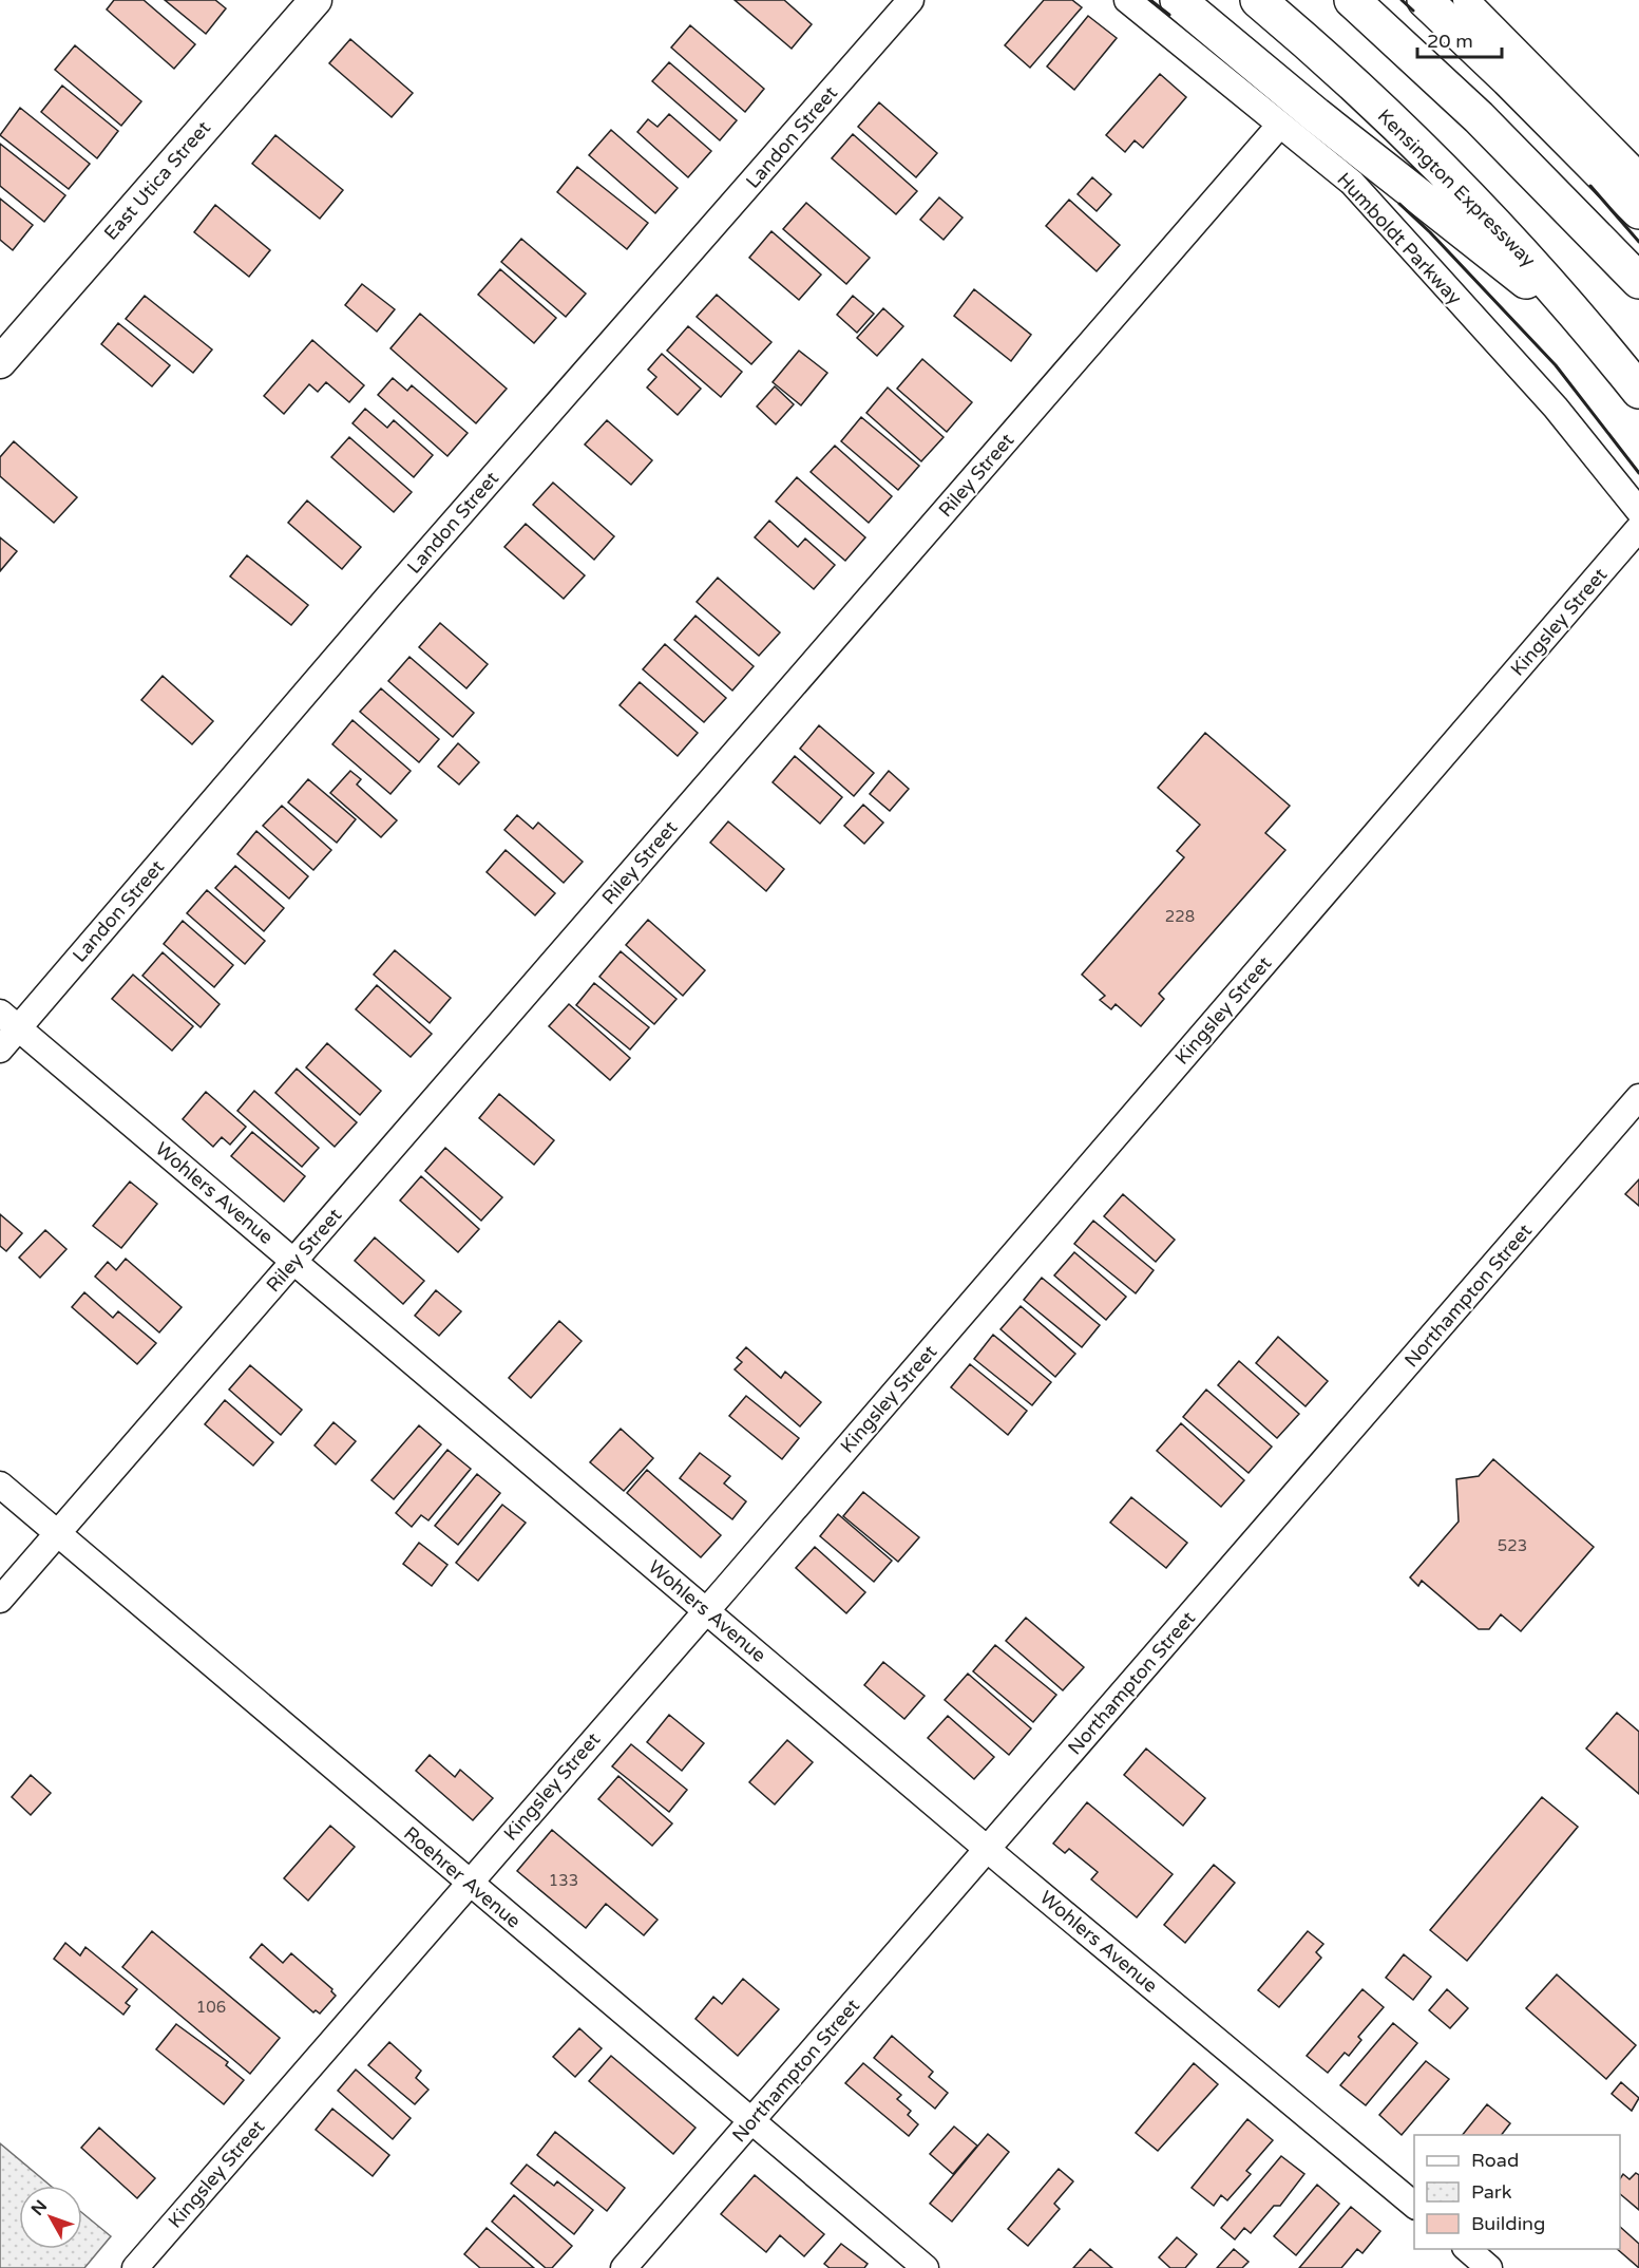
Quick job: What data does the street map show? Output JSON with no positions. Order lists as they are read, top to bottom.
{
  "streets": {
    "highway": ["Kensington Expressway"],
    "street": [
      "Landon Street",
      "East Utica Street",
      "Humboldt Parkway",
      "Riley Street",
      "Kingsley Street",
      "Wohlers Avenue",
      "Northampton Street",
      "Roehrer Avenue"
    ]
  },
  "crossings": [
    ["Landon Street", "Wohlers Avenue"],
    ["Humboldt Parkway", "Riley Street"],
    ["Riley Street", "Wohlers Avenue"],
    ["Riley Street", "Roehrer Avenue"],
    ["Kingsley Street", "Wohlers Avenue"],
    ["Kingsley Street", "Roehrer Avenue"],
    ["Wohlers Avenue", "Northampton Street"],
    ["Northampton Street", "Roehrer Avenue"]
  ],
  "house_numbers": [
    "228",
    "523",
    "133",
    "106"
  ],
  "legend": ["Road", "Park", "Building"],
  "scale_bar": "20 m",
  "north": "top left"
}
